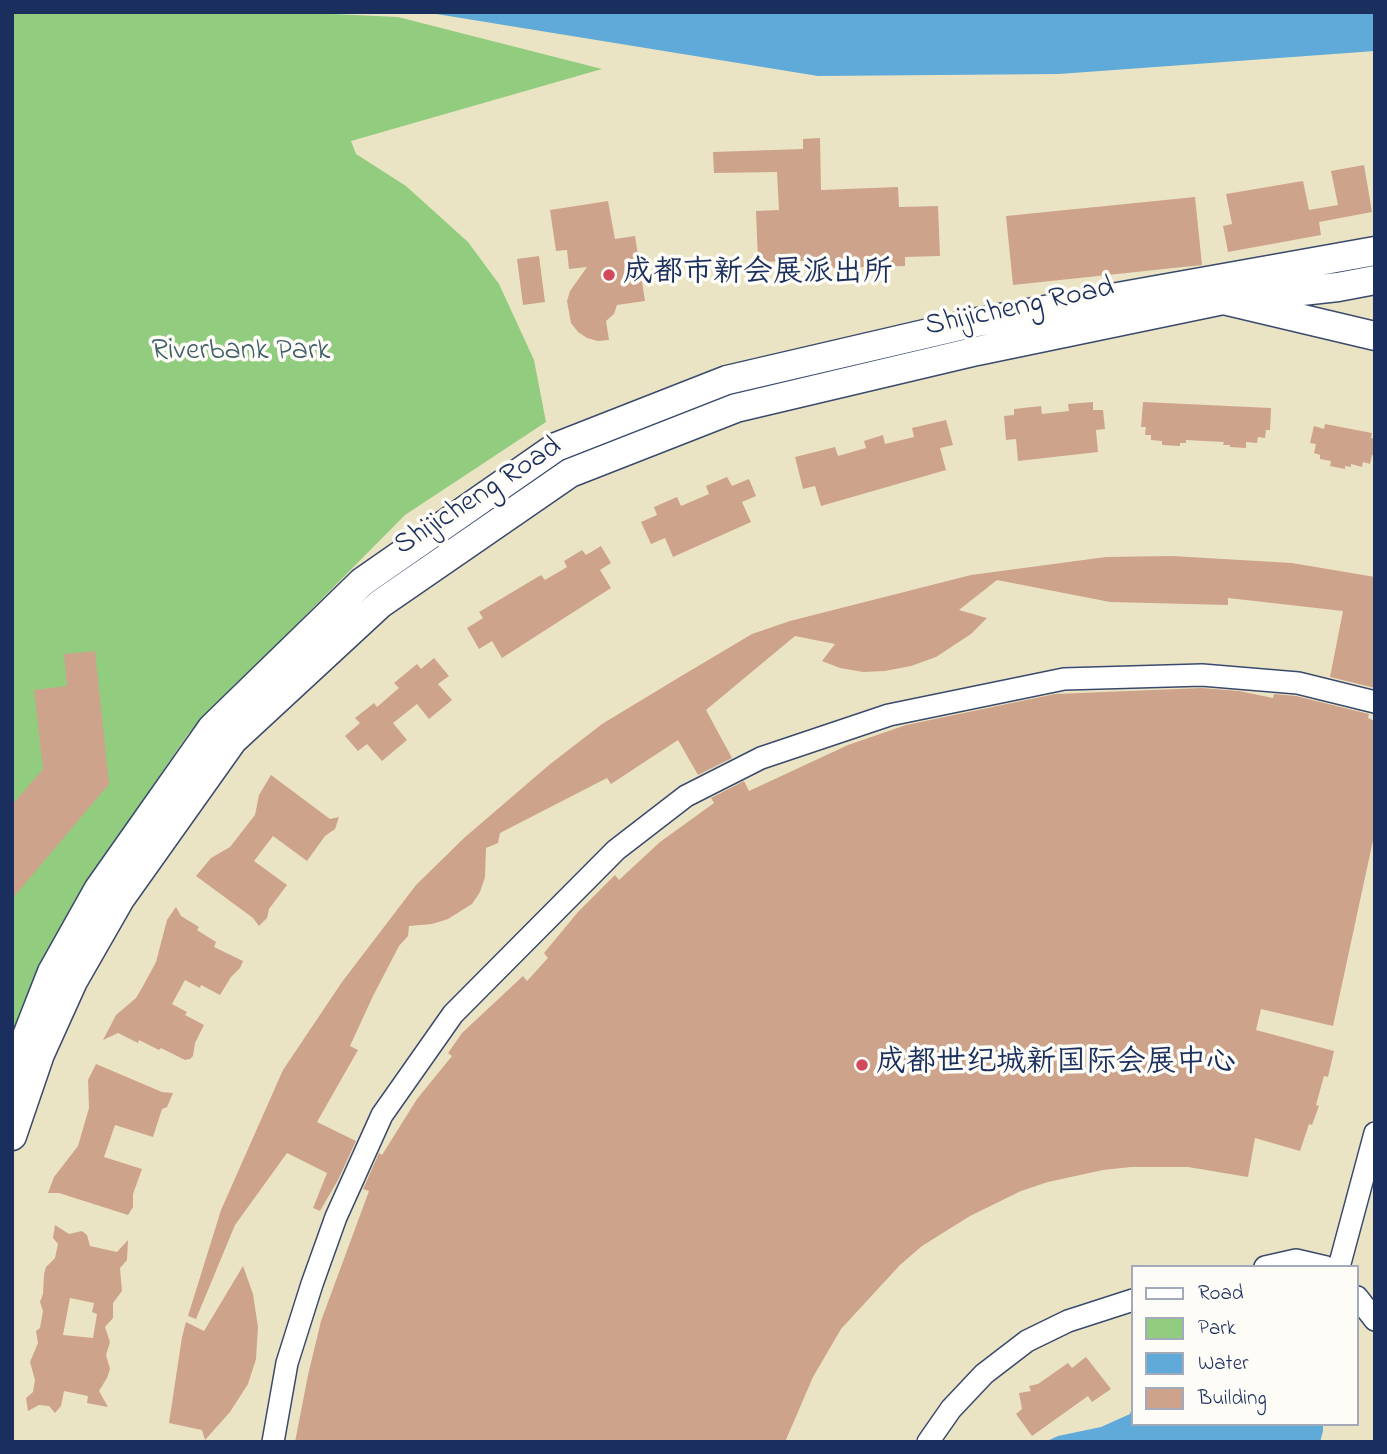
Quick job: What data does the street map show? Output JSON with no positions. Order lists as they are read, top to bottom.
{
  "streets": {
    "main road": ["Shijicheng Road"]
  },
  "parks": ["Riverbank Park"],
  "places": ["成都市新会展派出所", "成都世纪城新国际会展中心"],
  "legend": [
    "Road",
    "Park",
    "Water",
    "Building"
  ]
}
